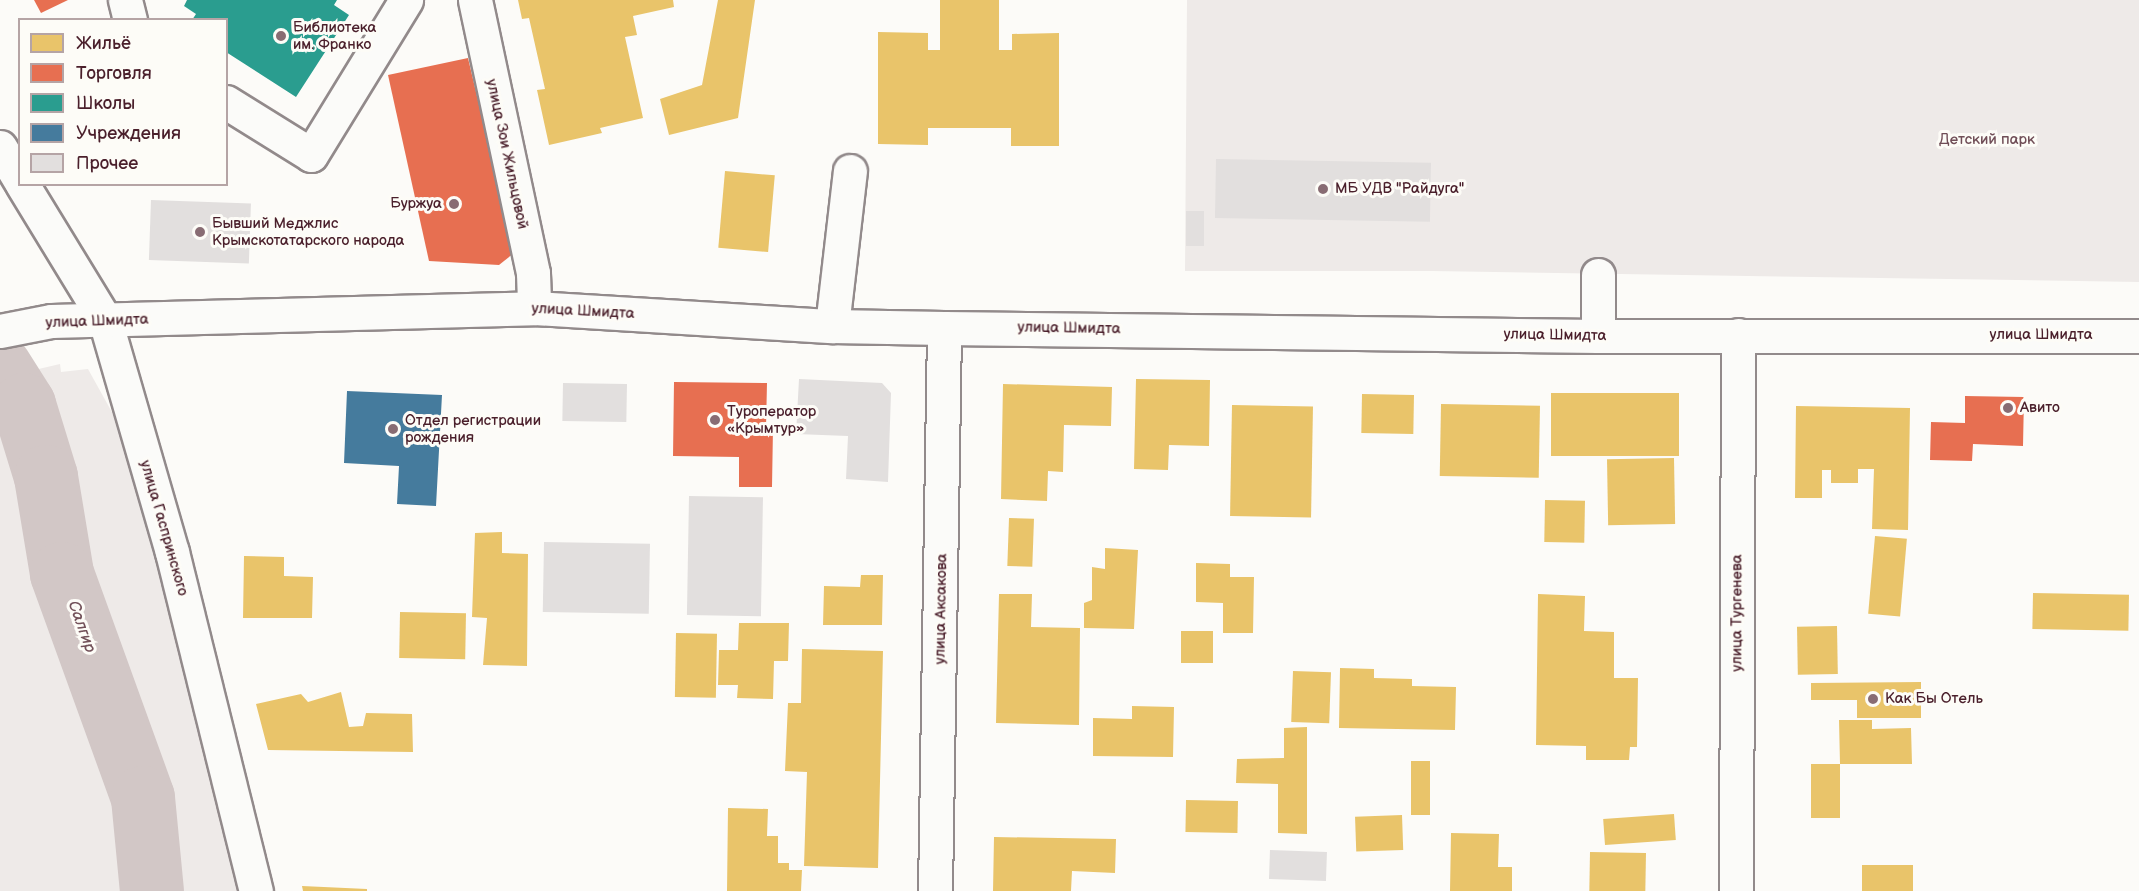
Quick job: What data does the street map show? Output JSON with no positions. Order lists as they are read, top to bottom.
{
  "streets": {
    "street": [
      "улица Зои Жильцовой",
      "улица Шмидта",
      "улица Гаспринского",
      "улица Аксакова",
      "улица Тургенева"
    ]
  },
  "crossings": [
    ["улица Зои Жильцовой", "улица Шмидта"],
    ["улица Шмидта", "улица Гаспринского"],
    ["улица Шмидта", "улица Аксакова"],
    ["улица Шмидта", "улица Тургенева"]
  ],
  "water": ["Салгир"],
  "parks": ["Детский парк"],
  "places": [
    "Библиотека им. Франко",
    "МБ УДВ \"Райдуга\"",
    "Буржуа",
    "Бывший Меджлис Крымскотатарского народа",
    "Авито",
    "Туроператор «Крымтур»",
    "Отдел регистрации рождения",
    "Как Бы Отель"
  ],
  "legend": [
    "Жильё",
    "Торговля",
    "Школы",
    "Учреждения",
    "Прочее"
  ]
}
